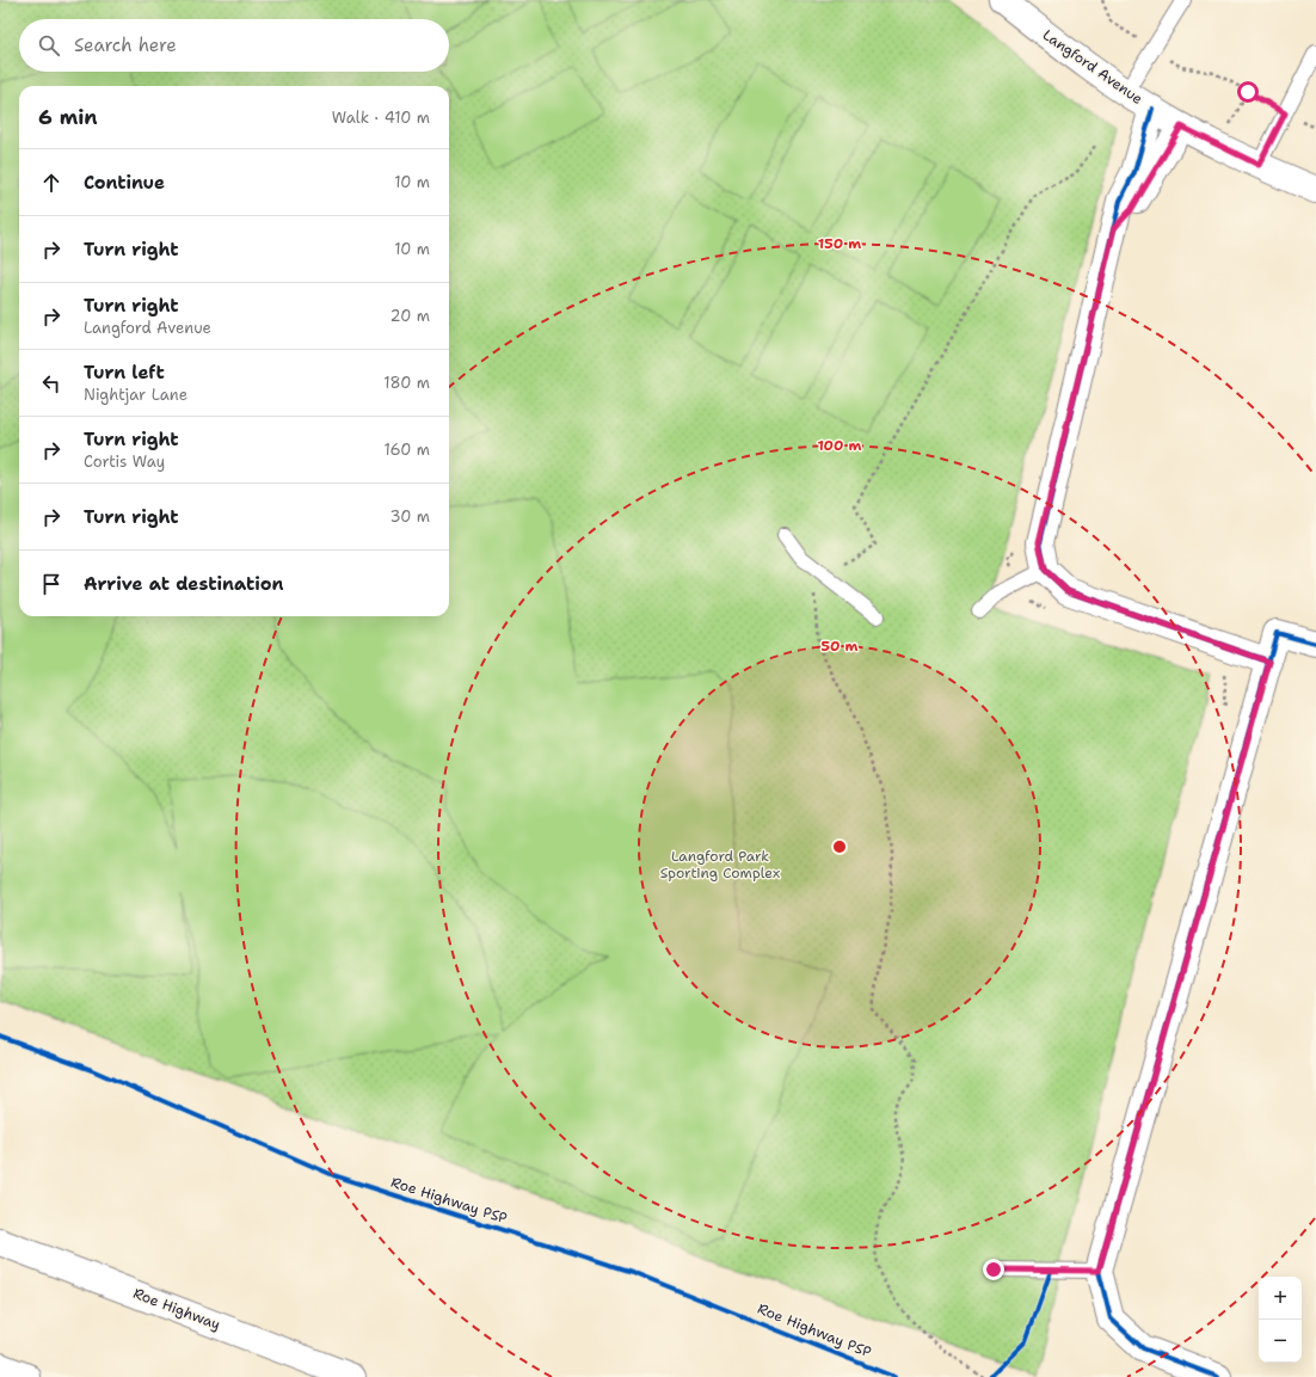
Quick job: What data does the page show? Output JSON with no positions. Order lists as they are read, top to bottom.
{
  "streets": {
    "main road": ["Langford Avenue", "Roe Highway"],
    "cycle path": ["Roe Highway PSP"]
  },
  "parks": ["Langford Park Sporting Complex"],
  "page": {
    "search": "Search here",
    "heading": ["6 min", "Walk · 410 m"],
    "list": [
      ["Continue", "10 m"],
      ["Turn right", "10 m"],
      ["Turn right", "Langford Avenue", "20 m"],
      ["Turn left", "Nightjar Lane", "180 m"],
      ["Turn right", "Cortis Way", "160 m"],
      ["Turn right", "30 m"],
      "Arrive at destination"
    ],
    "map_buttons": ["+", "−"]
  },
  "rings": ["150 m", "100 m", "50 m"]
}
